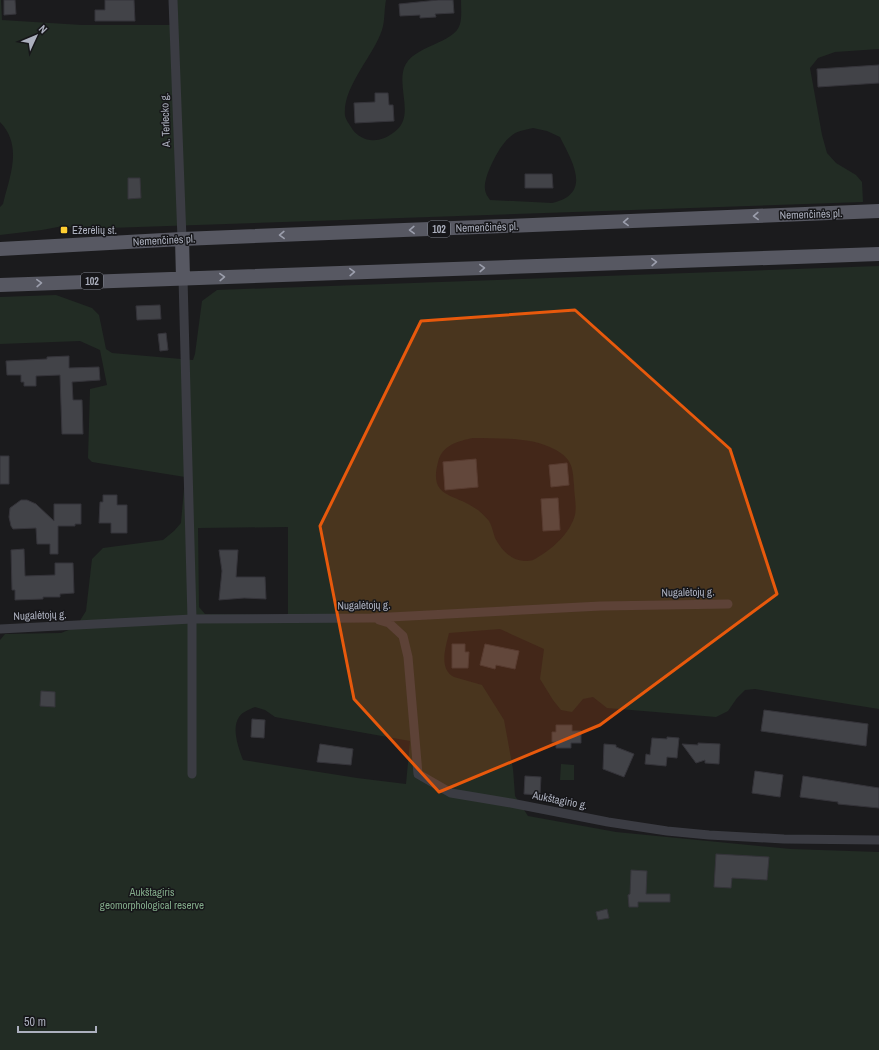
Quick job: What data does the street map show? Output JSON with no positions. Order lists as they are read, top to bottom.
{
  "streets": {
    "main road": ["Nemenčinės pl.", "102"],
    "street": ["A. Terlecko g.", "Nugalėtojų g.", "Aukštagirio g."]
  },
  "crossings": [
    ["A. Terlecko g.", "Nemenčinės pl."],
    ["Nugalėtojų g.", "Aukštagirio g."]
  ],
  "parks": ["Aukštagiris geomorphological reserve"],
  "places": {
    "transit": ["Ežerėlių st."]
  },
  "scale_bar": "50 m",
  "north": "top right"
}
